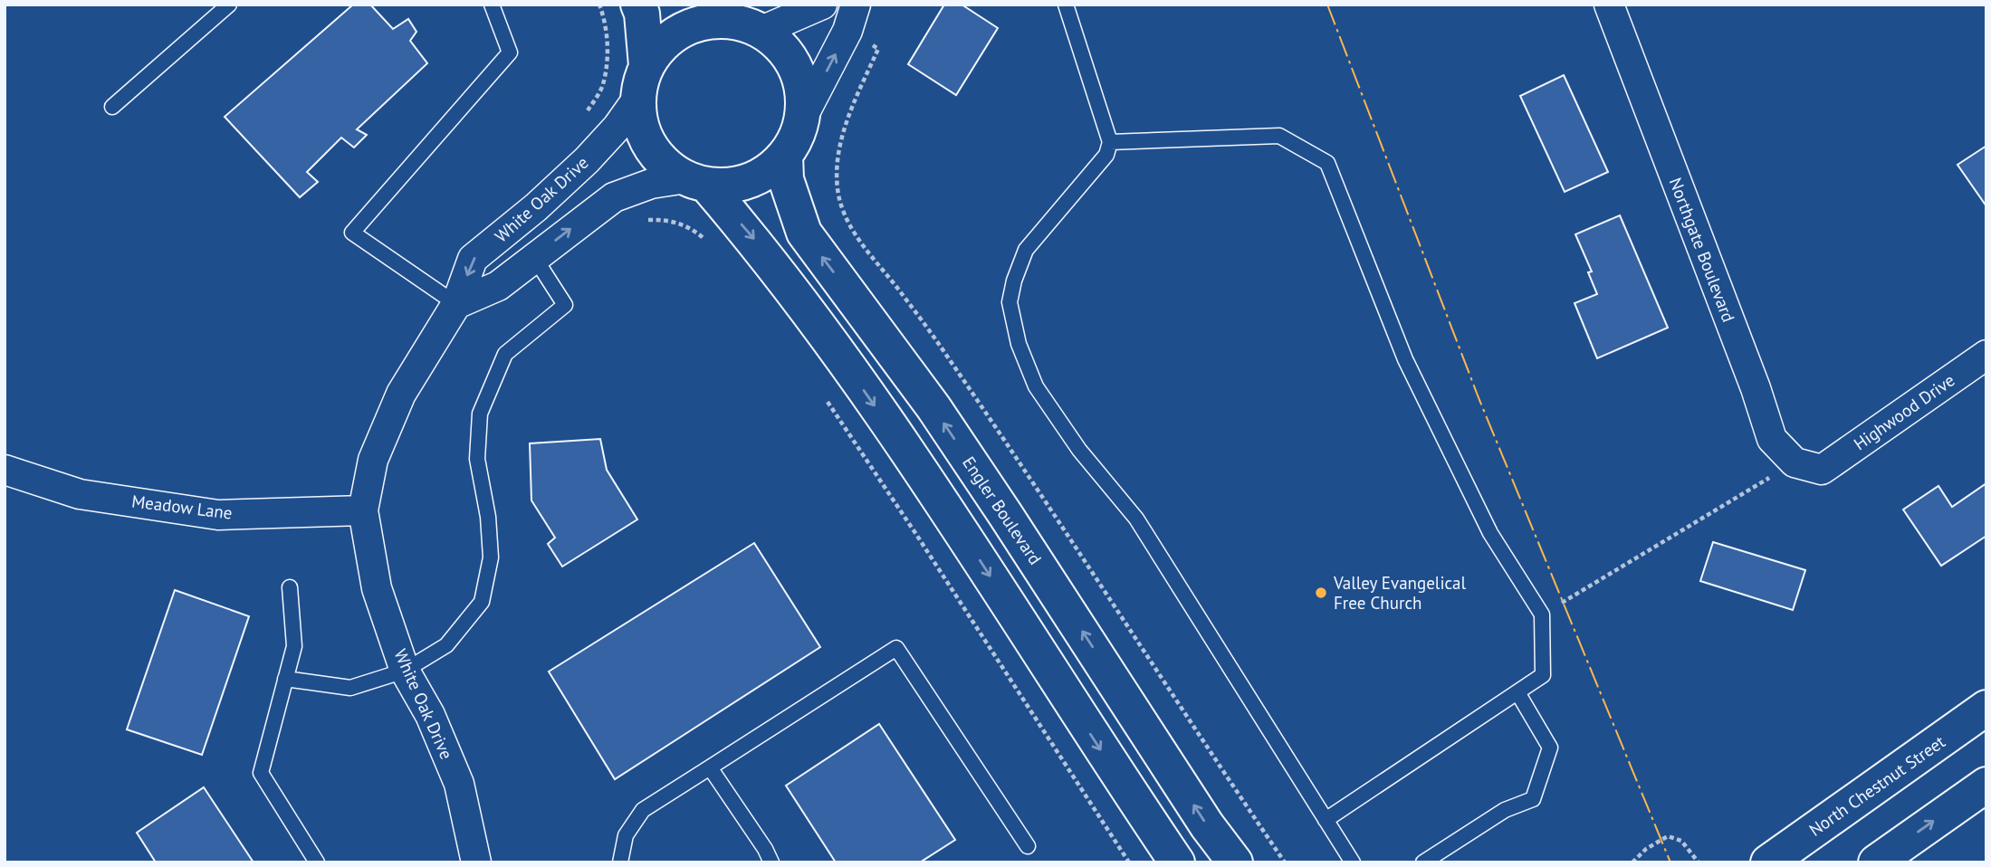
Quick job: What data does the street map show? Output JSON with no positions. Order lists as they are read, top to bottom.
{
  "streets": {
    "main road": ["Engler Boulevard", "North Chestnut Street"],
    "street": [
      "White Oak Drive",
      "Northgate Boulevard",
      "Highwood Drive",
      "Meadow Lane"
    ]
  },
  "crossings": [
    ["White Oak Drive", "Meadow Lane"],
    ["White Oak Drive", "Engler Boulevard"],
    ["Northgate Boulevard", "Highwood Drive"]
  ],
  "places": ["Valley Evangelical Free Church"]
}
